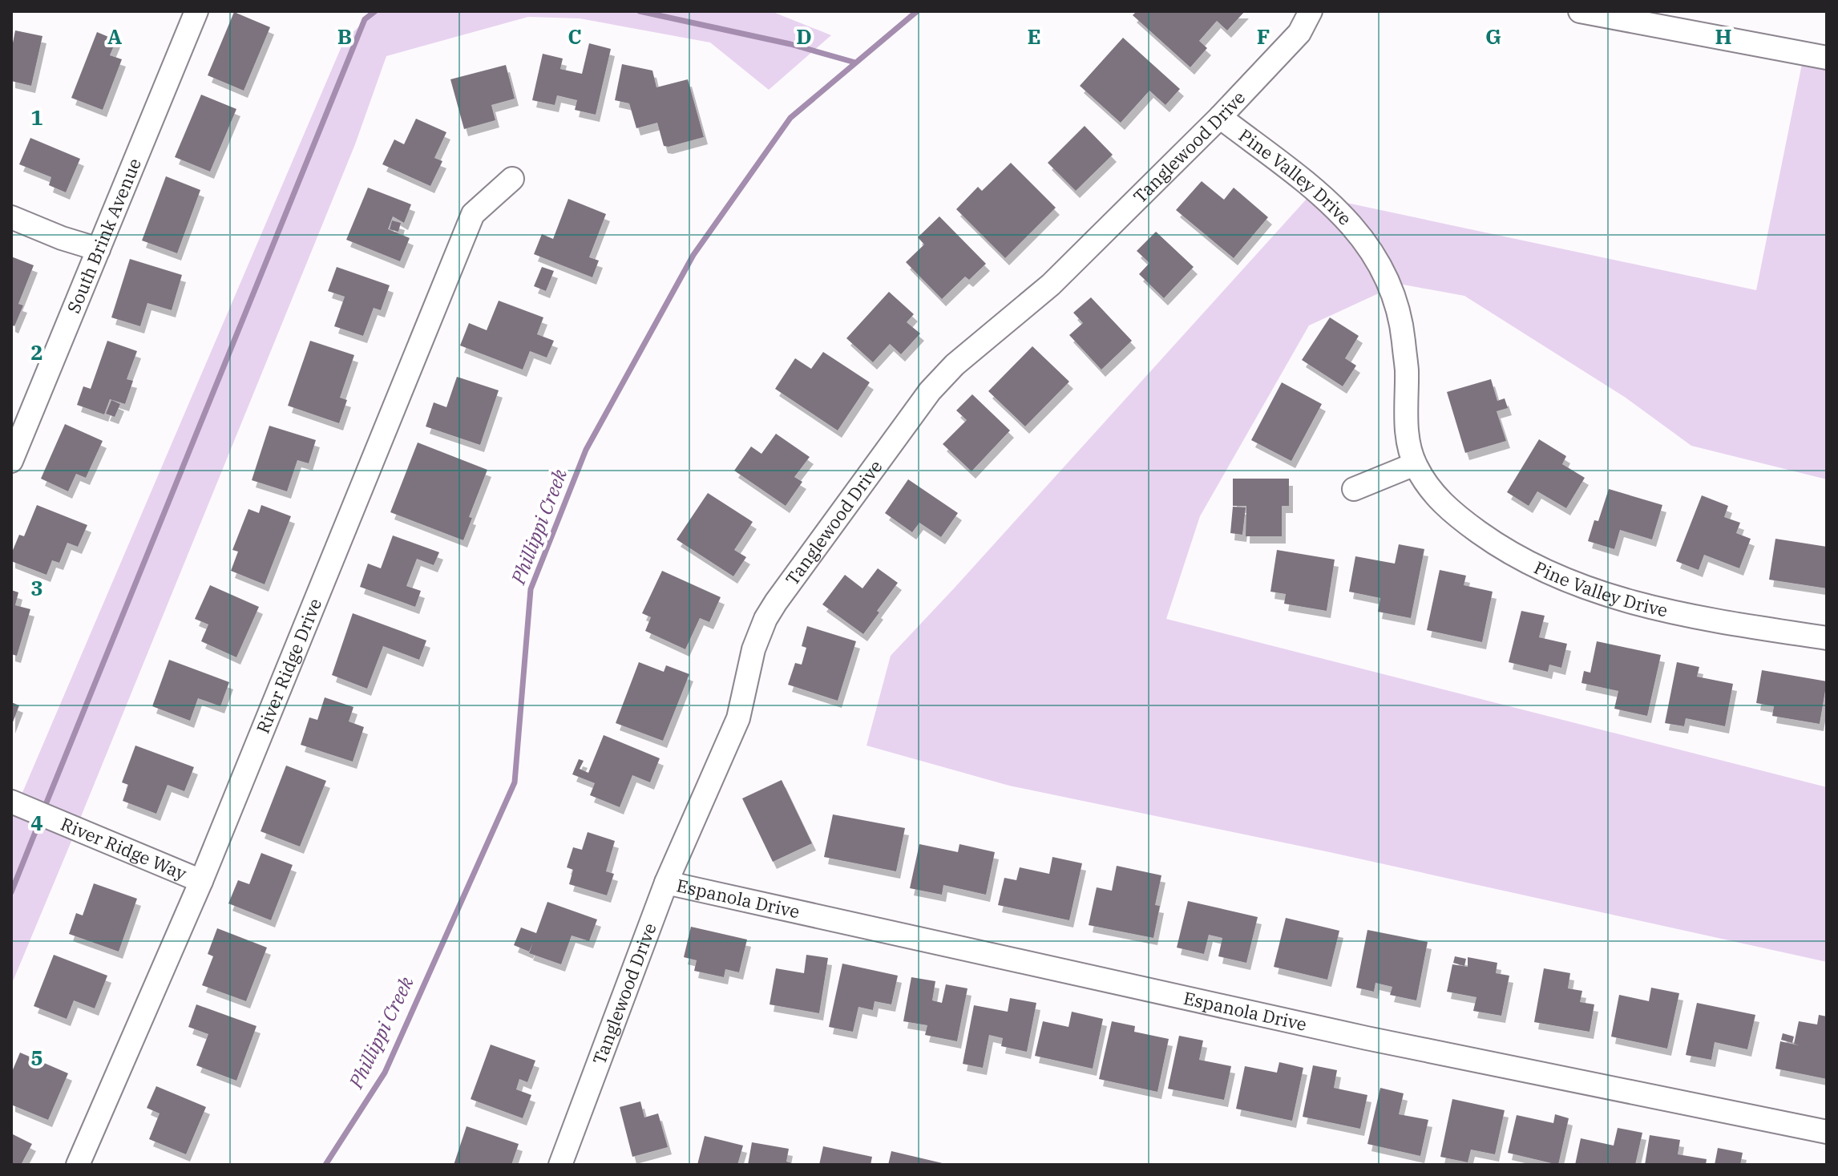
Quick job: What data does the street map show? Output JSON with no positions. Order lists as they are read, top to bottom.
{
  "streets": {
    "street": [
      "Tanglewood Drive",
      "Pine Valley Drive",
      "South Brink Avenue",
      "River Ridge Drive",
      "River Ridge Way",
      "Espanola Drive"
    ]
  },
  "crossings": [
    ["Tanglewood Drive", "Pine Valley Drive"],
    ["Tanglewood Drive", "Espanola Drive"],
    ["River Ridge Drive", "River Ridge Way"]
  ],
  "water": ["Phillippi Creek"],
  "grid": {
    "columns": [
      "A",
      "B",
      "C",
      "D",
      "E",
      "F",
      "G",
      "H"
    ],
    "rows": [
      "1",
      "2",
      "3",
      "4",
      "5"
    ]
  }
}
